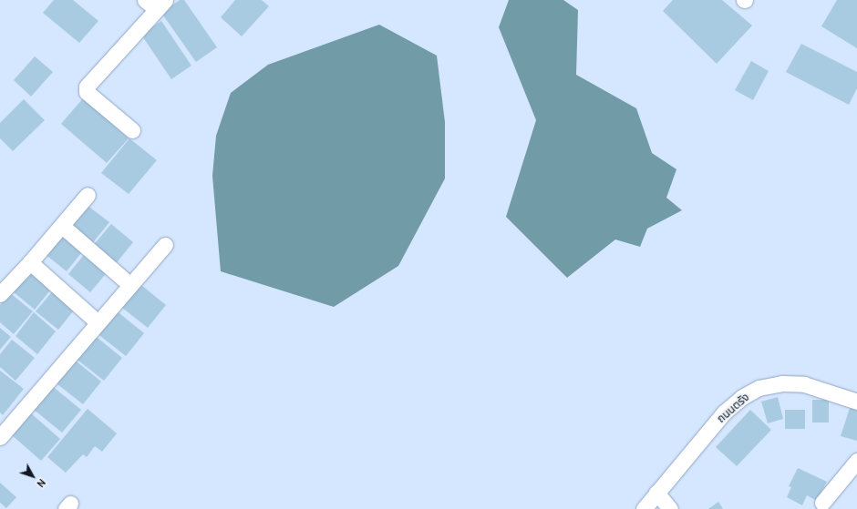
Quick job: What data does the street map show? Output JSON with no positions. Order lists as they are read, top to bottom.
{
  "streets": {
    "street": ["ถนนตรัง"]
  },
  "north": "bottom right"
}
